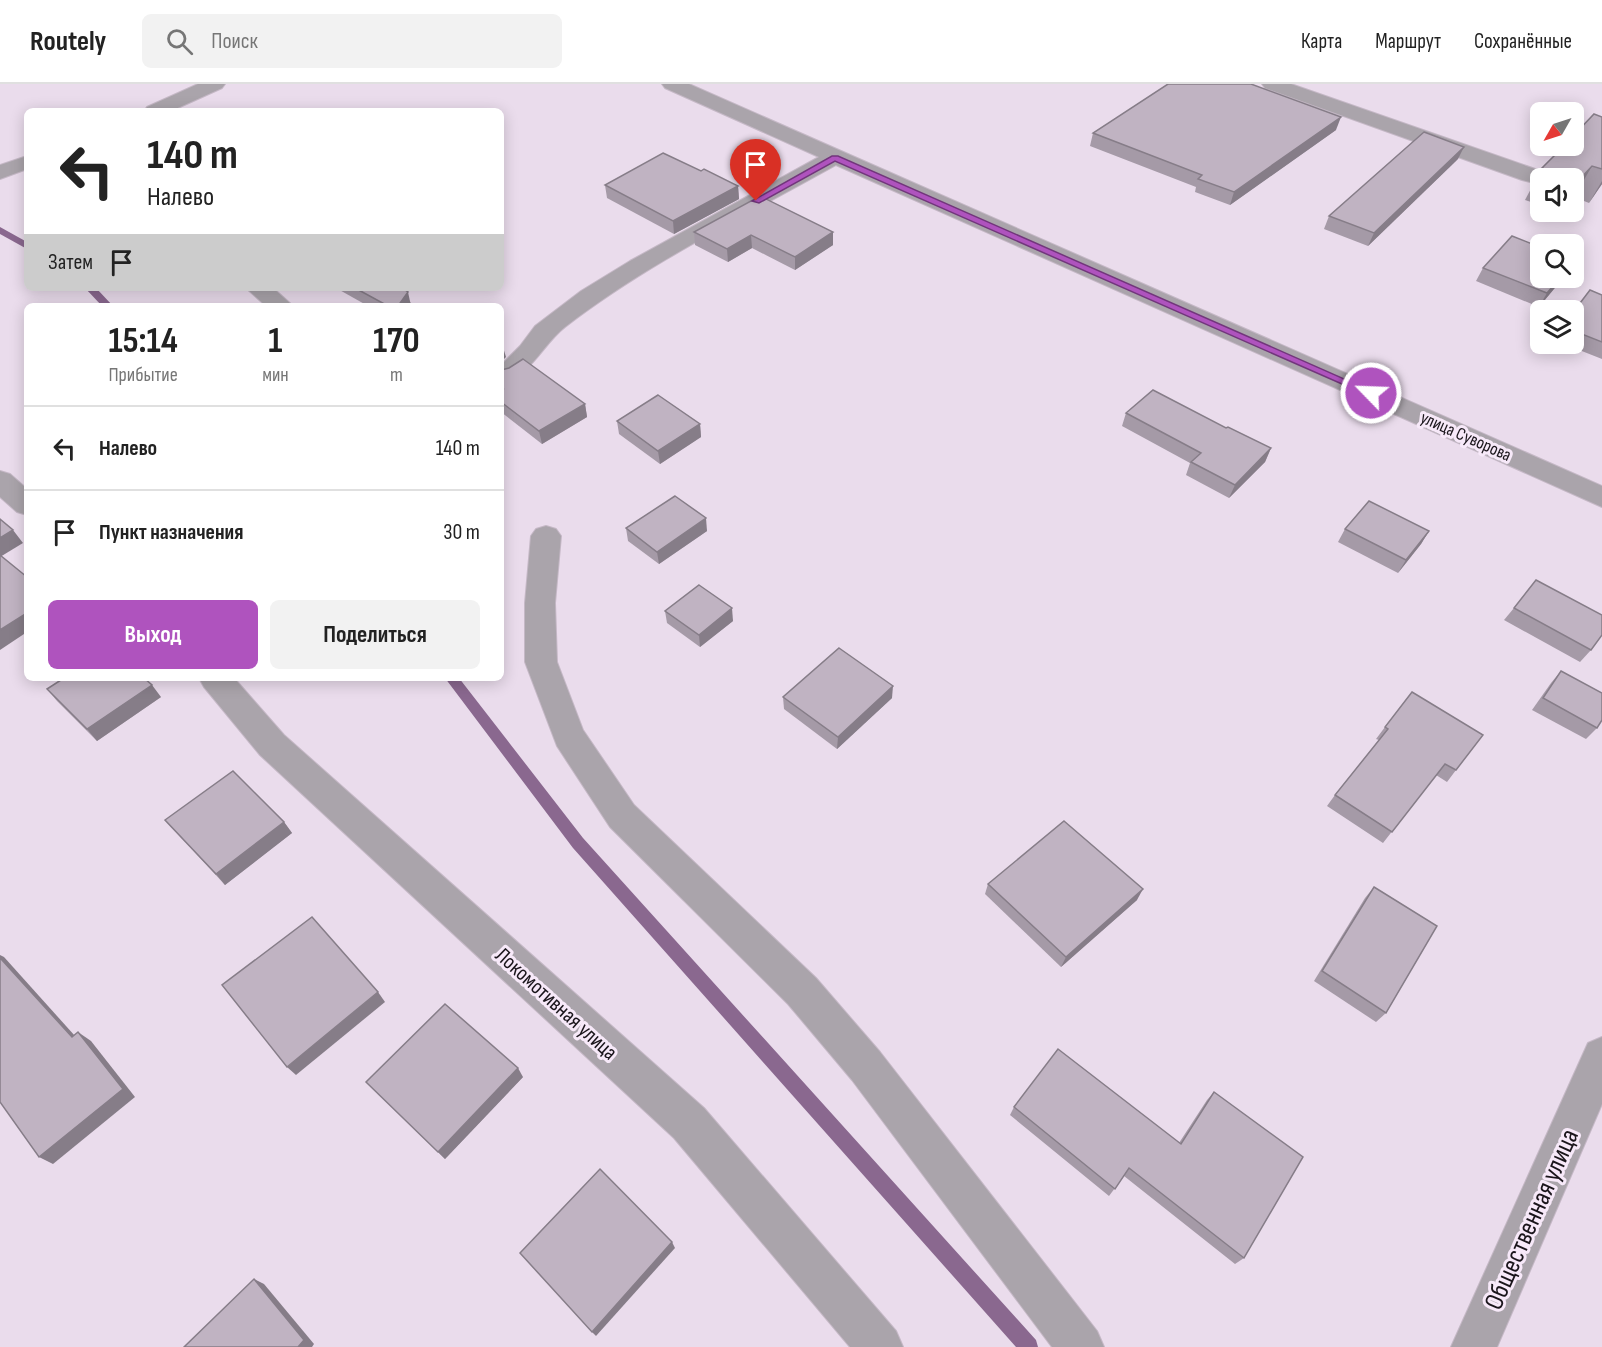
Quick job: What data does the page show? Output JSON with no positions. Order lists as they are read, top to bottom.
{
  "streets": {
    "street": ["улица Суворова", "Локомотивная улица", "Общественная улица"]
  },
  "north": "bottom left",
  "page": {
    "header": "Routely",
    "search": "Поиск",
    "nav": ["Карта", "Маршрут", "Сохранённые"],
    "turn": ["140 m", "Налево"],
    "then": "Затем",
    "eta": [
      "15:14",
      "Прибытие",
      "1",
      "мин",
      "170",
      "m"
    ],
    "list": [
      {
        "name": "Налево",
        "value": "140 m"
      },
      {
        "name": "Пункт назначения",
        "value": "30 m"
      }
    ],
    "buttons": ["Выход", "Поделиться"]
  }
}
